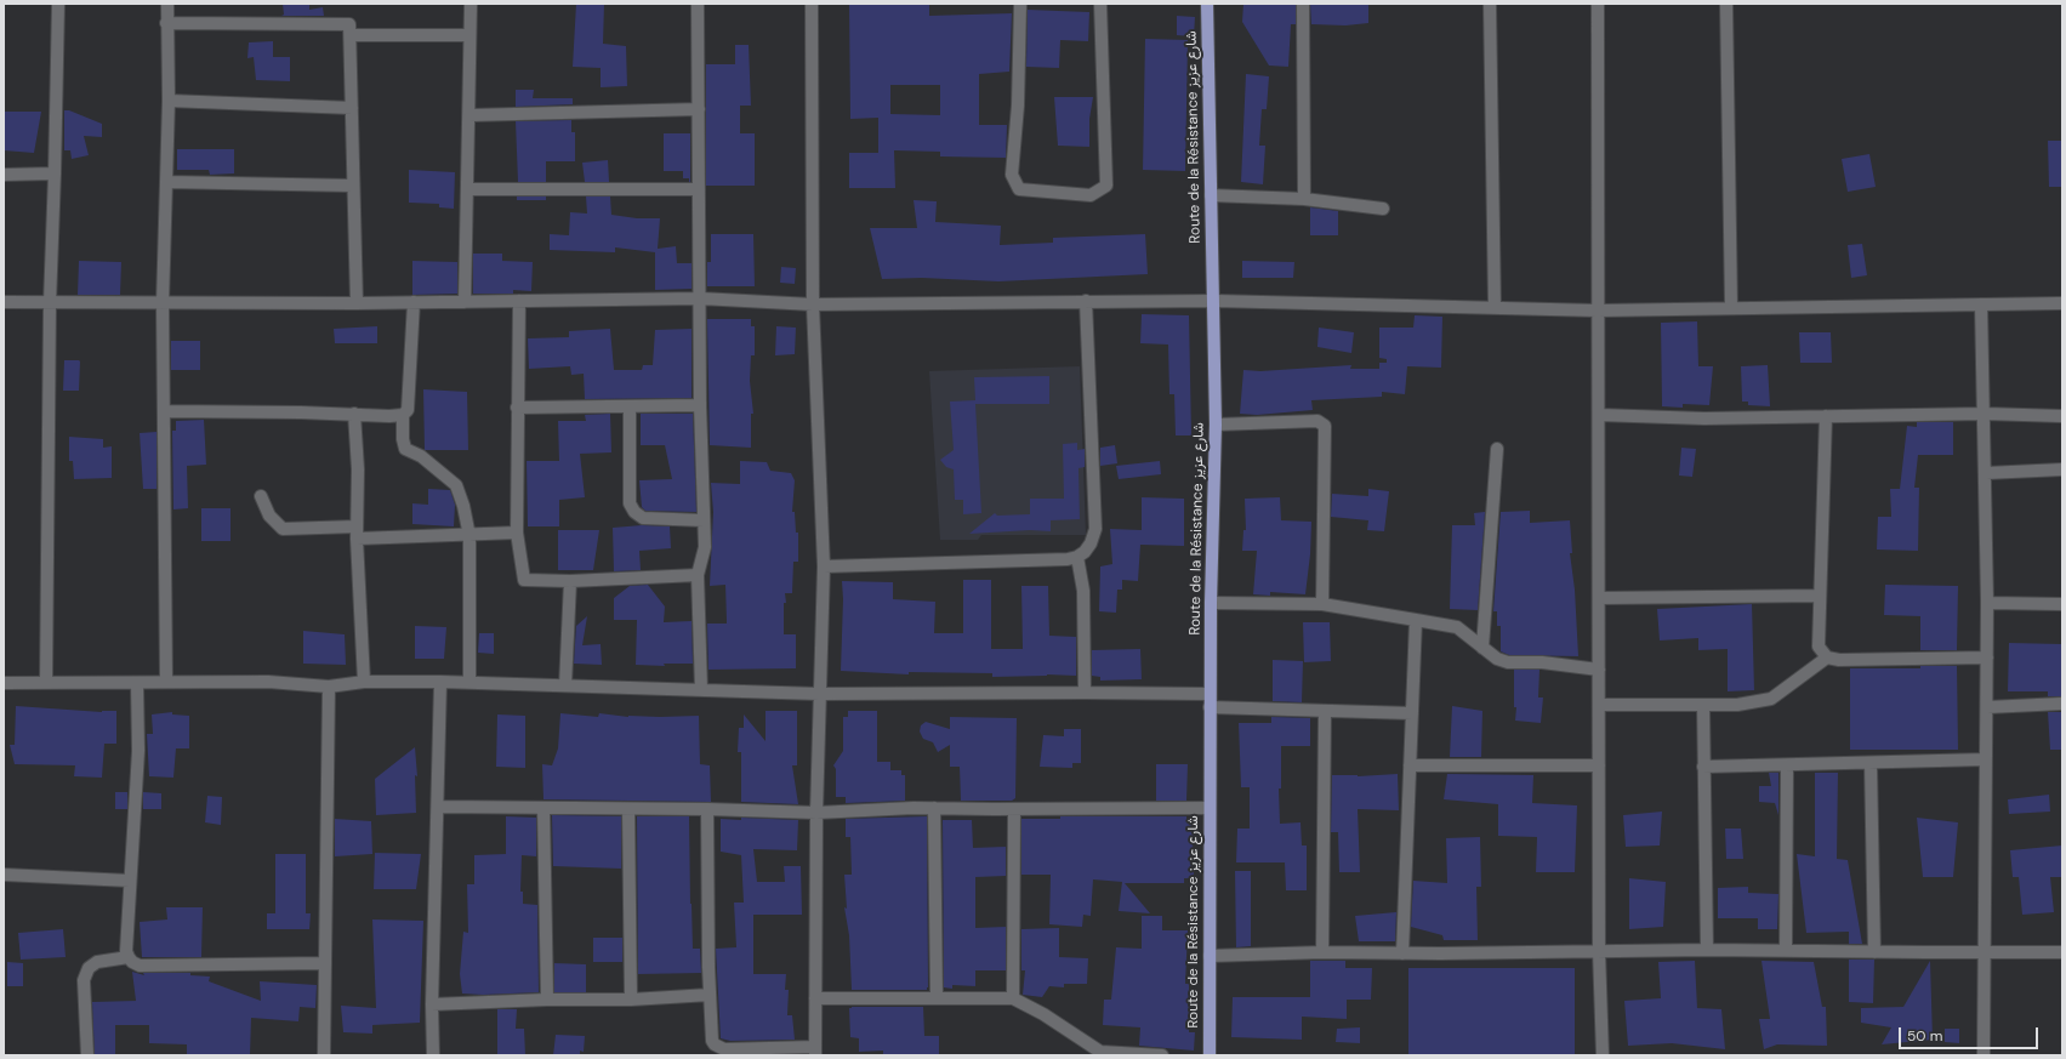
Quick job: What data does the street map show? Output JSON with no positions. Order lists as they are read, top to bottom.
{
  "streets": {
    "main road": ["Route de la Résistance شارع عزيز"]
  },
  "scale_bar": "50 m"
}
